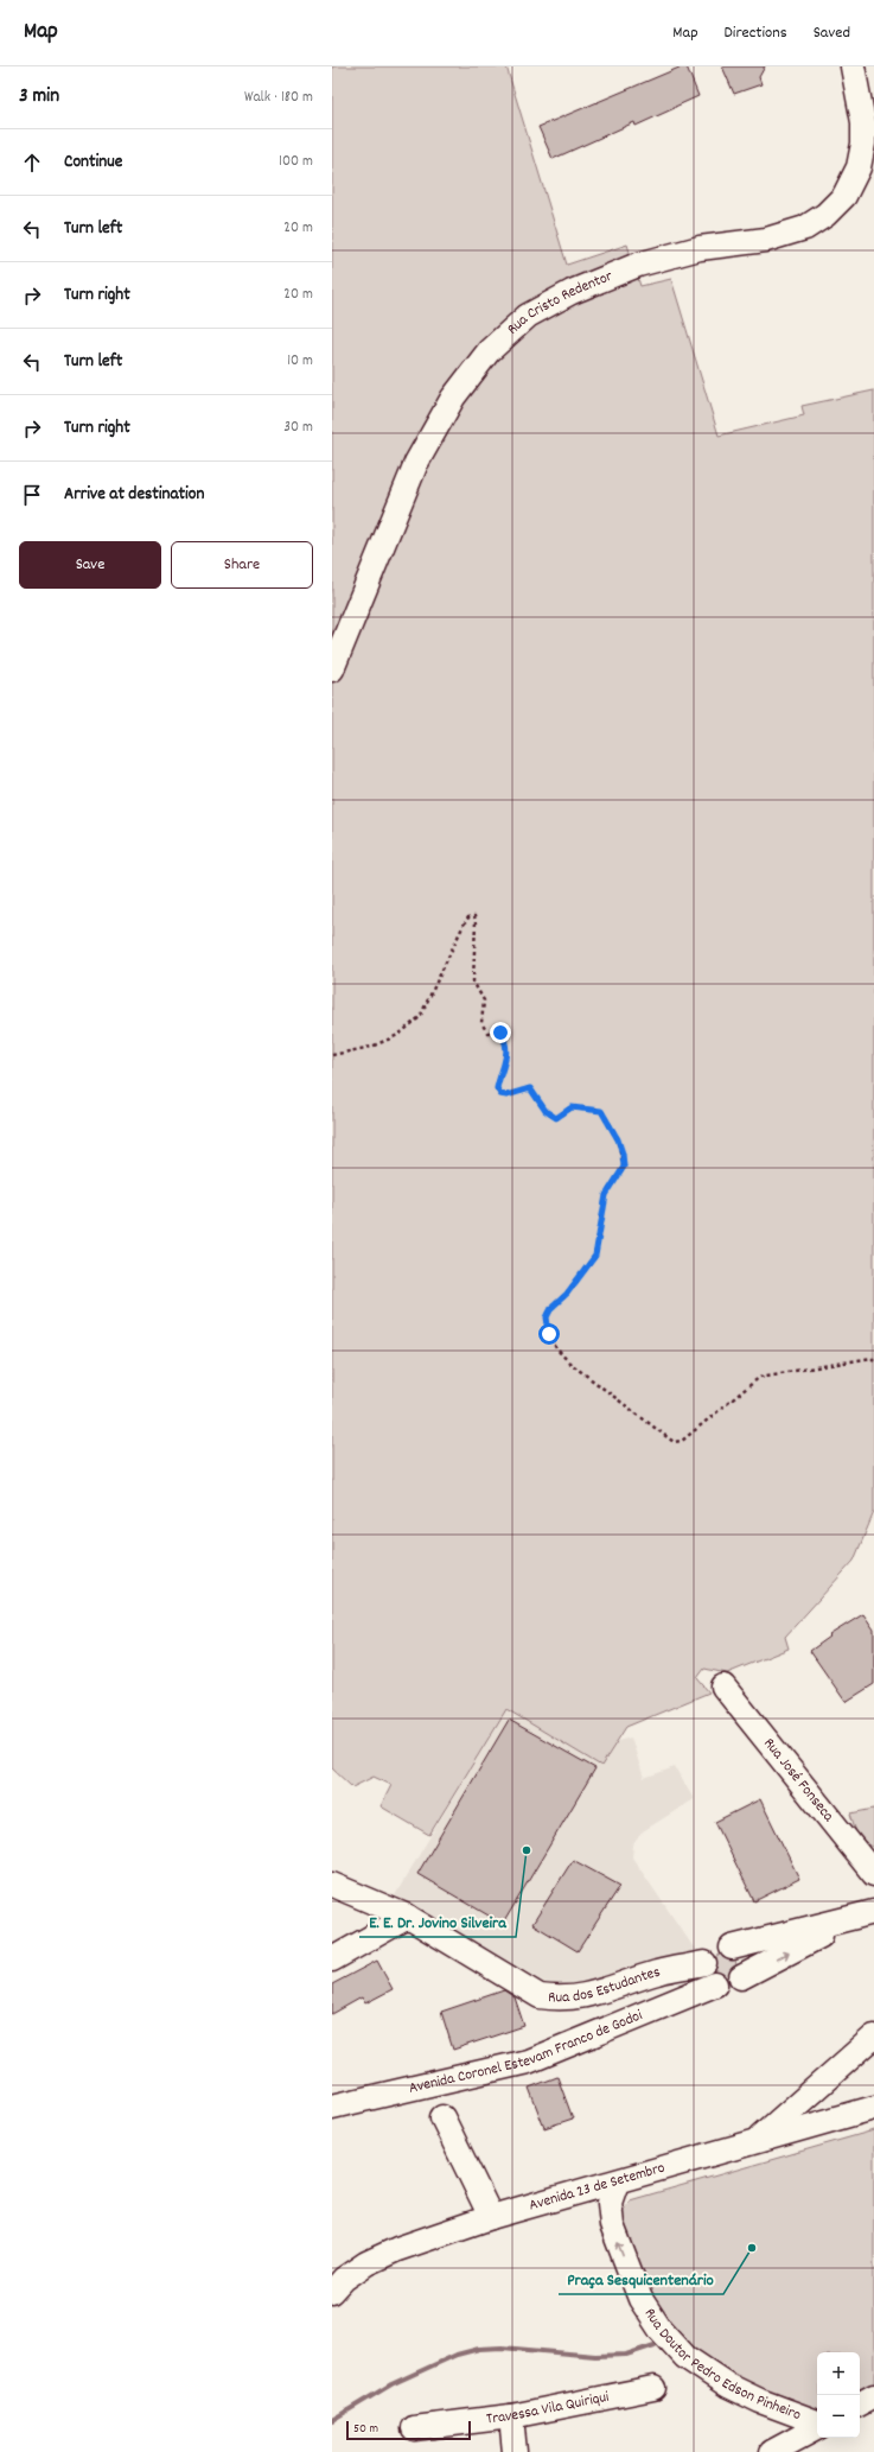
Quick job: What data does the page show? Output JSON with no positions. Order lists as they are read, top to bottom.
{
  "streets": {
    "street": [
      "Rua Cristo Redentor",
      "Rua José Fonseca",
      "Rua dos Estudantes",
      "Avenida Coronel Estevam Franco de Godoi",
      "Avenida 23 de Setembro",
      "Rua Doutor Pedro Edson Pinheiro",
      "Travessa Vila Quiriqui"
    ]
  },
  "crossings": [
    ["Rua dos Estudantes", "Avenida Coronel Estevam Franco de Godoi"],
    ["Avenida 23 de Setembro", "Rua Doutor Pedro Edson Pinheiro"]
  ],
  "places": ["E. E. Dr. Jovino Silveira", "Praça Sesquicentenário"],
  "scale_bar": "50 m",
  "page": {
    "header": "Map",
    "nav": ["Map", "Directions", "Saved"],
    "heading": ["3 min", "Walk · 180 m"],
    "list": [
      ["Continue", "100 m"],
      ["Turn left", "20 m"],
      ["Turn right", "20 m"],
      ["Turn left", "10 m"],
      ["Turn right", "30 m"],
      "Arrive at destination"
    ],
    "buttons": ["Save", "Share"],
    "map_buttons": ["+", "−"],
    "scale": "50 m"
  }
}
